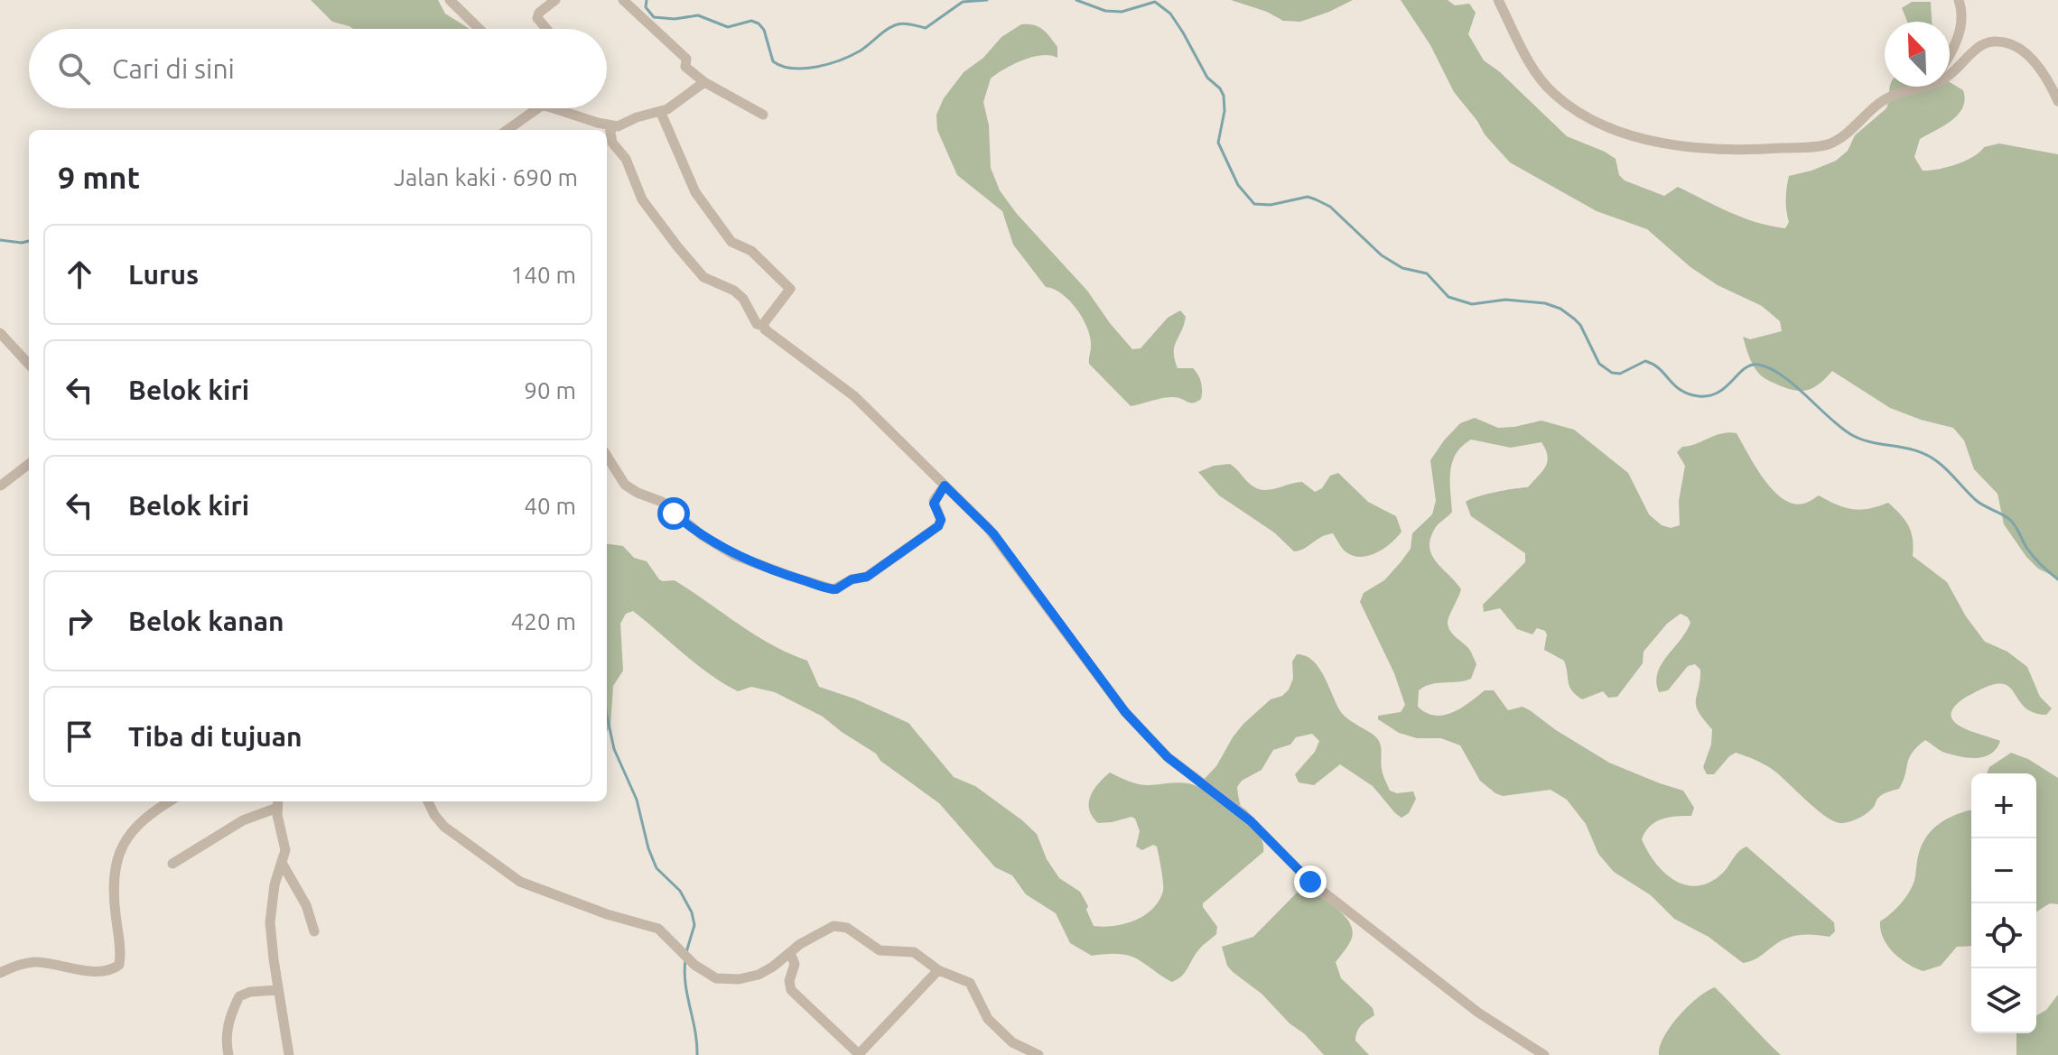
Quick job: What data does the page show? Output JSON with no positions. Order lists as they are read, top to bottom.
{
  "north": "top left",
  "page": {
    "search": "Cari di sini",
    "heading": ["9 mnt", "Jalan kaki · 690 m"],
    "list": [
      ["Lurus", "140 m"],
      ["Belok kiri", "90 m"],
      ["Belok kiri", "40 m"],
      ["Belok kanan", "420 m"],
      "Tiba di tujuan"
    ],
    "map_buttons": ["+", "−"]
  }
}
